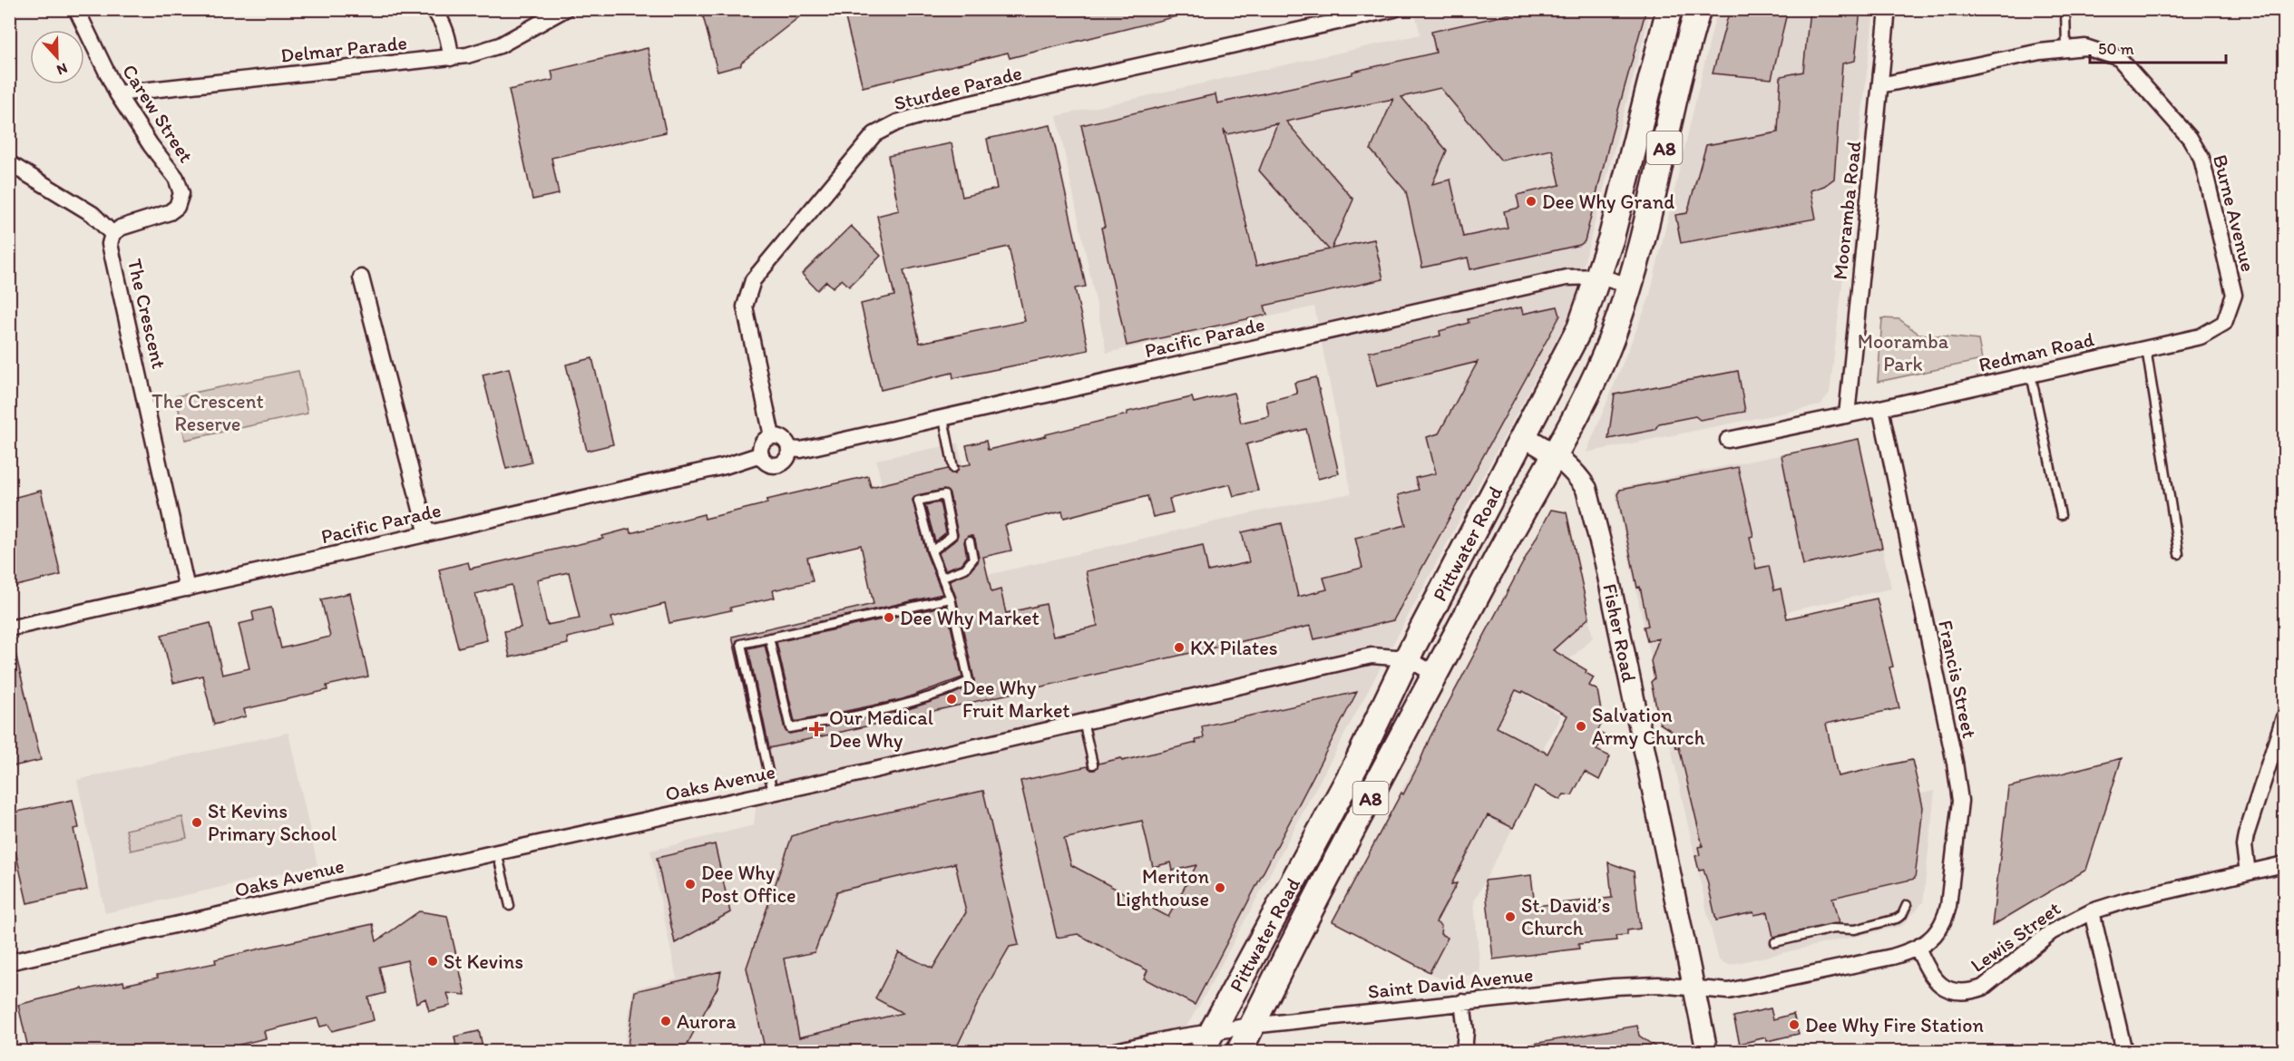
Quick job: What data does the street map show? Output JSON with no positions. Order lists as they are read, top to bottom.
{
  "streets": {
    "highway": ["A8", "Pittwater Road"],
    "main road": ["Fisher Road"],
    "street": [
      "Delmar Parade",
      "Sturdee Parade",
      "Carew Street",
      "Mooramba Road",
      "Burne Avenue",
      "The Crescent",
      "Pacific Parade",
      "Redman Road",
      "Francis Street",
      "Oaks Avenue",
      "Lewis Street",
      "Saint David Avenue"
    ]
  },
  "crossings": [
    ["Delmar Parade", "Carew Street"],
    ["Sturdee Parade", "Pacific Parade"],
    ["Carew Street", "The Crescent"],
    ["Mooramba Road", "Burne Avenue"],
    ["Mooramba Road", "Redman Road"],
    ["Burne Avenue", "Redman Road"],
    ["The Crescent", "Pacific Parade"],
    ["Pacific Parade", "Pittwater Road"],
    ["Redman Road", "Francis Street"],
    ["Pittwater Road", "Fisher Road"],
    ["Pittwater Road", "Oaks Avenue"],
    ["Pittwater Road", "Saint David Avenue"],
    ["Fisher Road", "Saint David Avenue"],
    ["Francis Street", "Lewis Street"]
  ],
  "parks": ["Mooramba Park", "The Crescent Reserve"],
  "places": {
    "other": [
      "Dee Why Grand",
      "Dee Why Market",
      "KX Pilates",
      "Dee Why Fruit Market",
      "Salvation Army Church",
      "St Kevins Primary School",
      "Dee Why Post Office",
      "Meriton Lighthouse",
      "St. David’s Church",
      "St Kevins",
      "Aurora",
      "Dee Why Fire Station"
    ],
    "health": ["Our Medical Dee Why"]
  },
  "scale_bar": "50 m",
  "north": "bottom"
}
